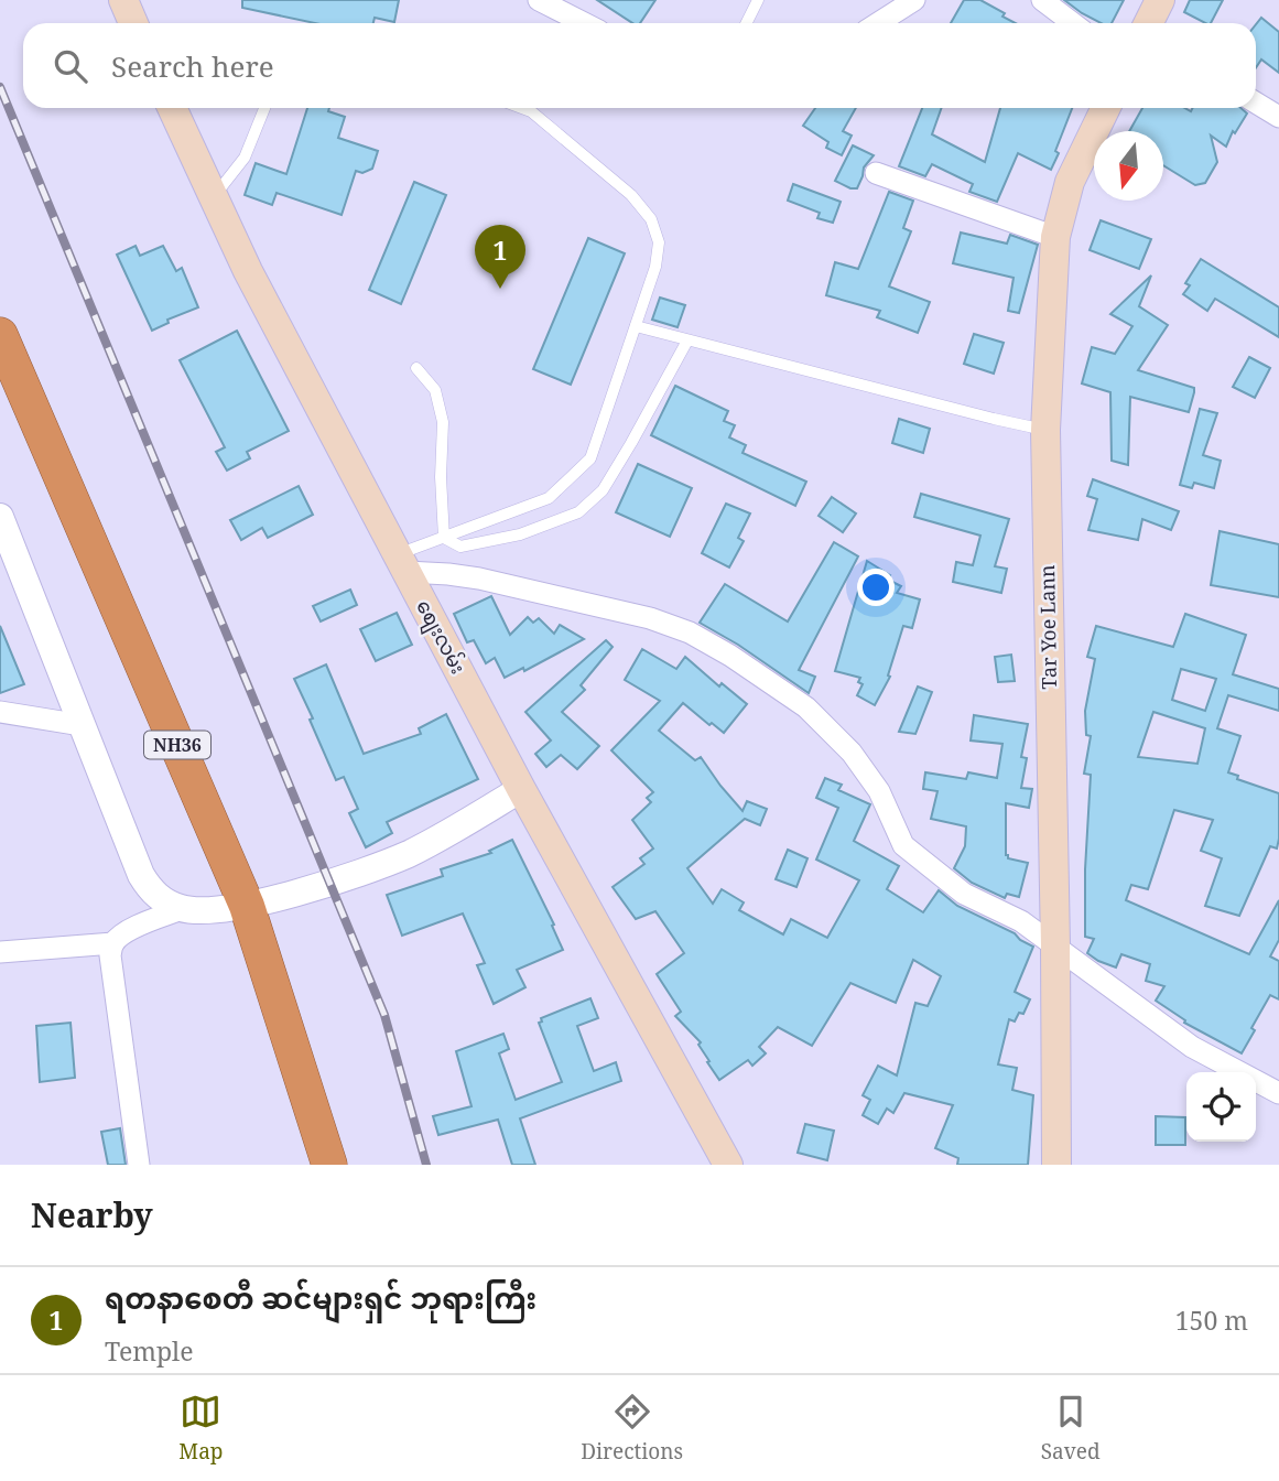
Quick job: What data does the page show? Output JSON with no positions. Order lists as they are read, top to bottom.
{
  "streets": {
    "highway": ["NH36"],
    "main road": ["Tar Yoe Lann", "စျေးလမ်း"]
  },
  "north": "bottom",
  "page": {
    "search": "Search here",
    "pins": "1",
    "heading": "Nearby",
    "list": [
      {
        "mark": "1",
        "name": "ရတနာစေတီ ဆင်များရှင် ဘုရားကြီး",
        "note": "Temple",
        "value": "150 m"
      }
    ],
    "nav": ["Map", "Directions", "Saved"]
  }
}
